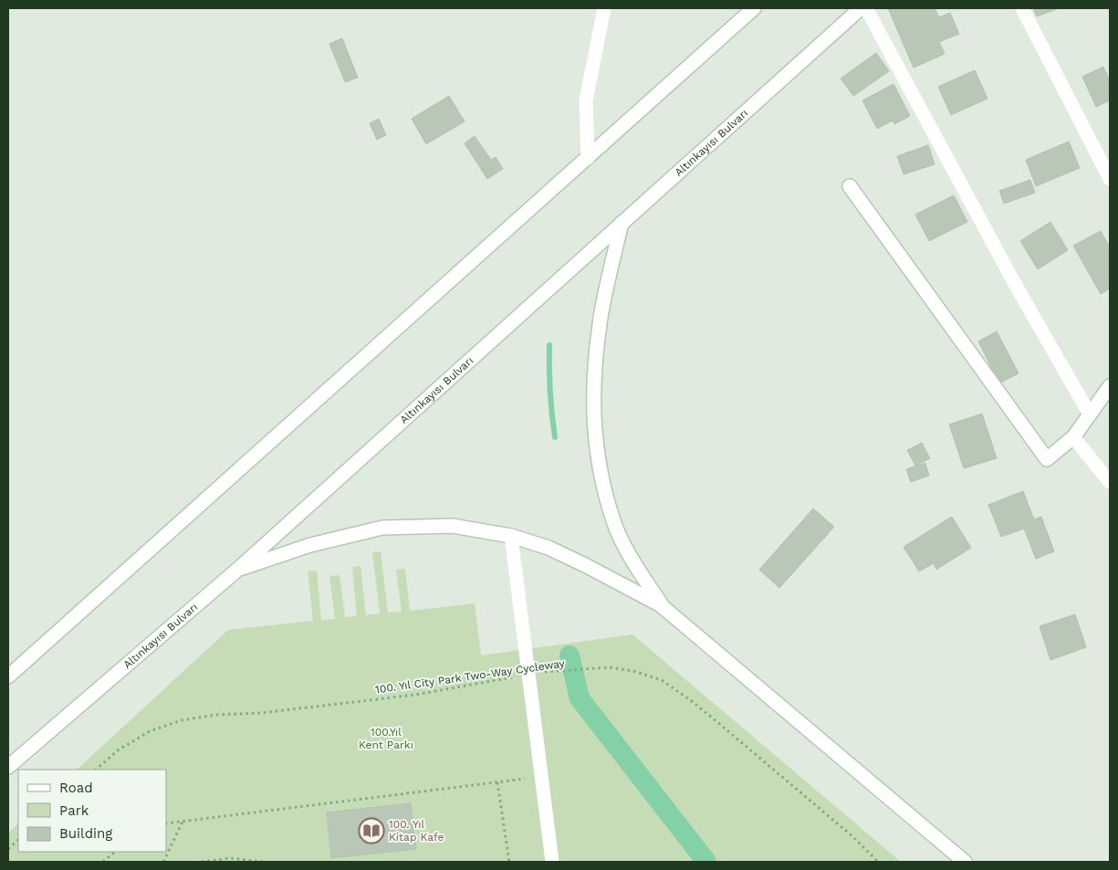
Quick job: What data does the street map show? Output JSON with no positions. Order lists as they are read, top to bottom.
{
  "streets": {
    "street": ["Altınkayısı Bulvarı"],
    "path": ["100. Yıl City Park Two-Way Cycleway"]
  },
  "parks": ["100.Yıl Kent Parkı"],
  "places": {
    "library": ["100. Yıl Kitap Kafe"]
  },
  "legend": ["Road", "Park", "Building"]
}
